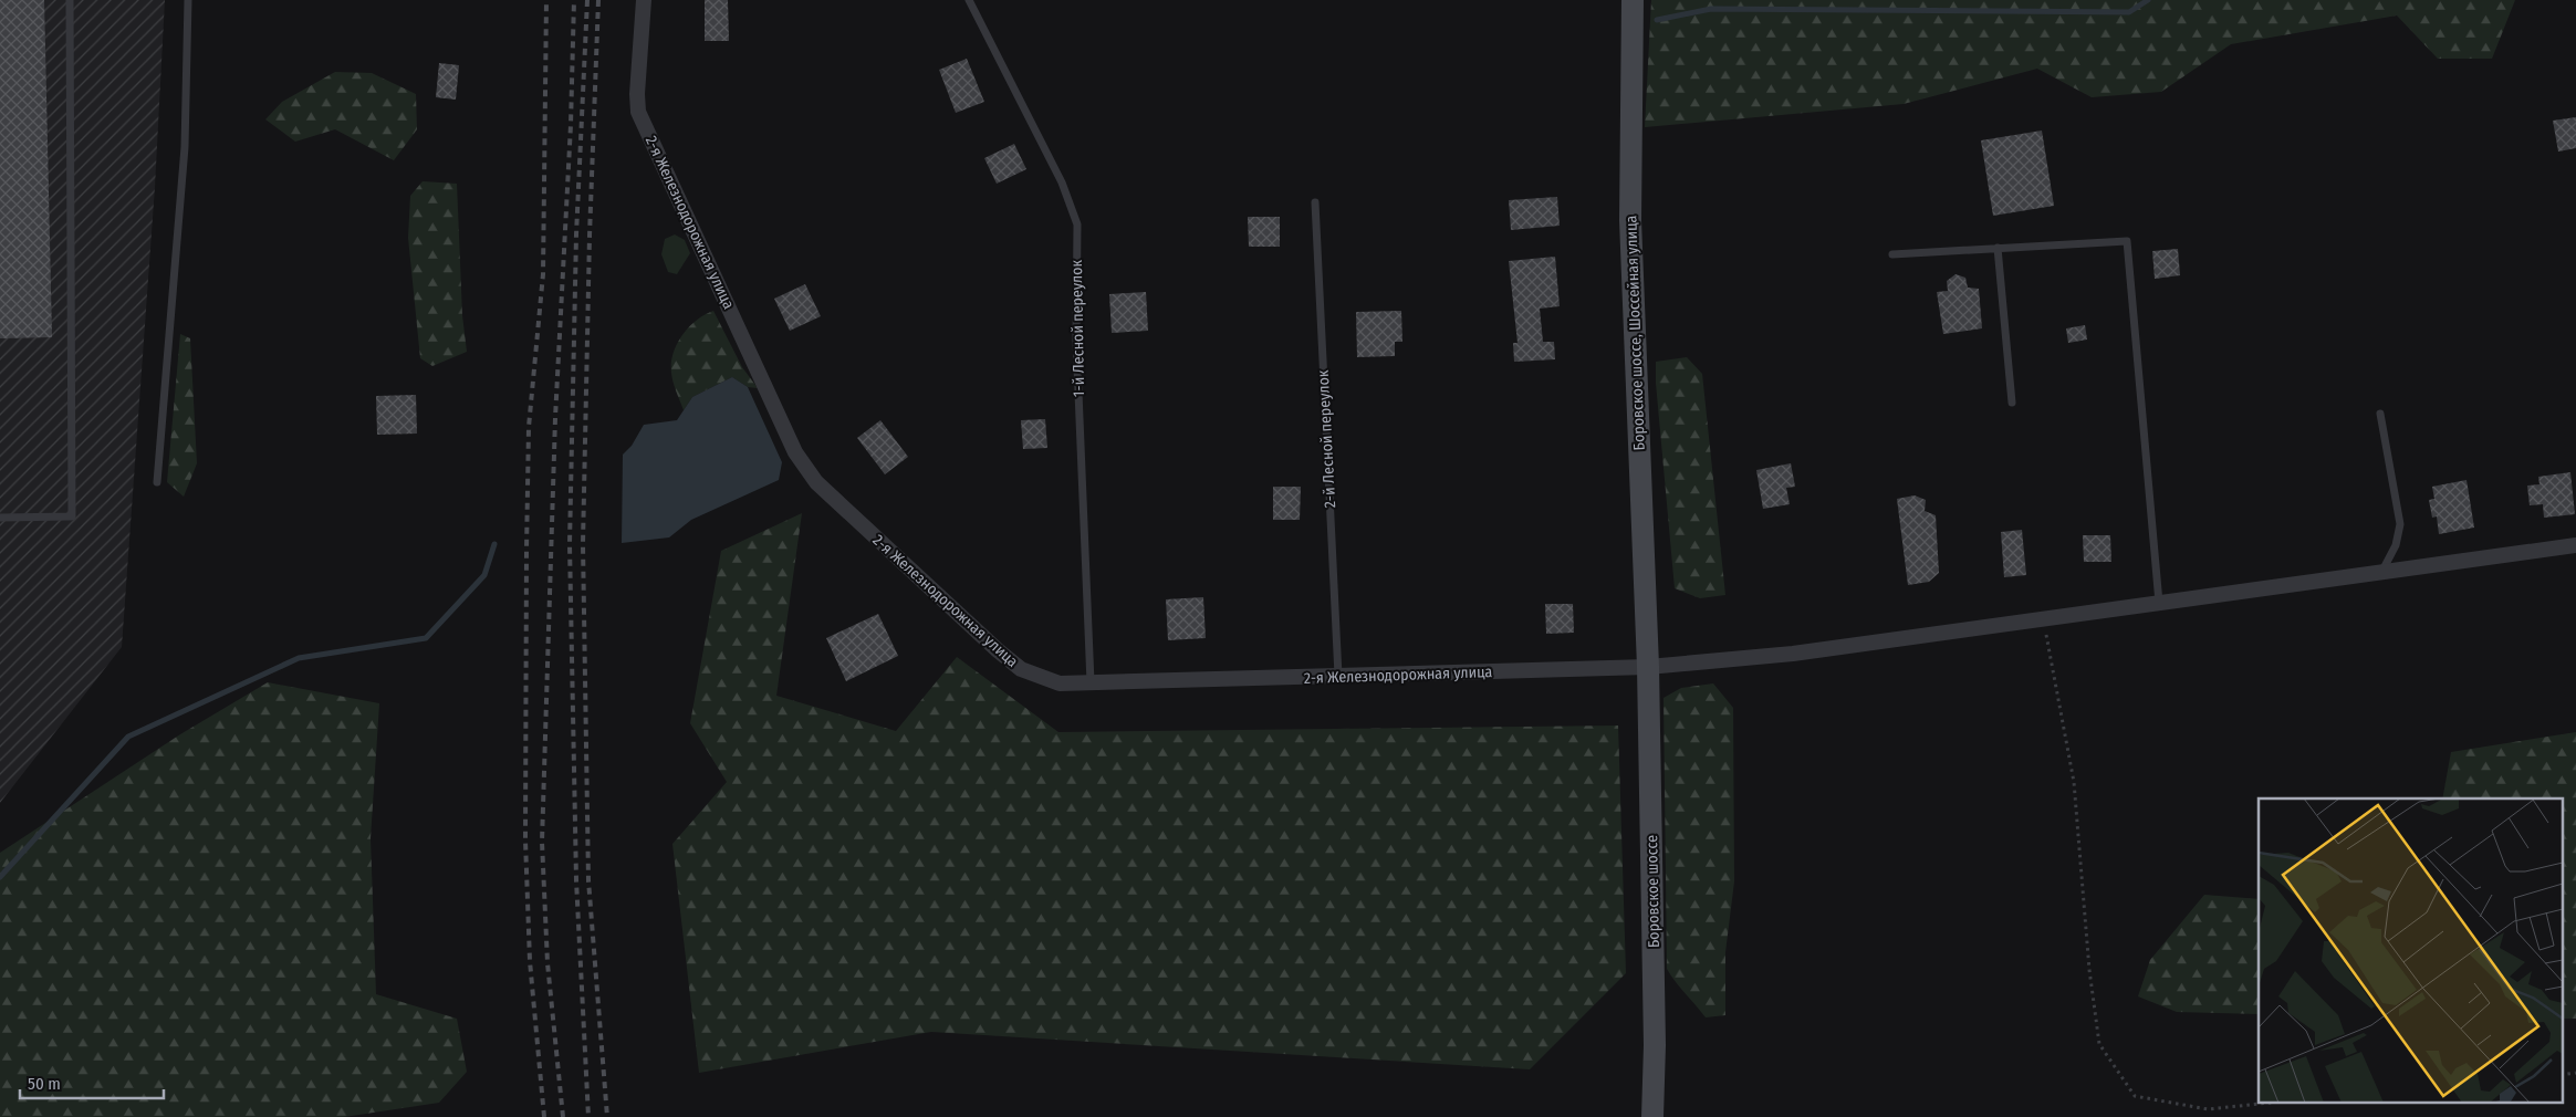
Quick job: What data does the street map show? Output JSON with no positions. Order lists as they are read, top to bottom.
{
  "streets": {
    "main road": ["Боровское шоссе, Шоссейная улица", "Боровское шоссе"],
    "street": ["2-я Железнодорожная улица"],
    "lane": ["1-й Лесной переулок", "2-й Лесной переулок"]
  },
  "crossings": [
    ["2-я Железнодорожная улица", "1-й Лесной переулок"],
    ["2-я Железнодорожная улица", "Боровское шоссе, Шоссейная улица"],
    ["2-я Железнодорожная улица", "2-й Лесной переулок"],
    ["2-я Железнодорожная улица", "Боровское шоссе"],
    ["Боровское шоссе, Шоссейная улица", "Боровское шоссе"]
  ],
  "scale_bar": "50 m"
}
